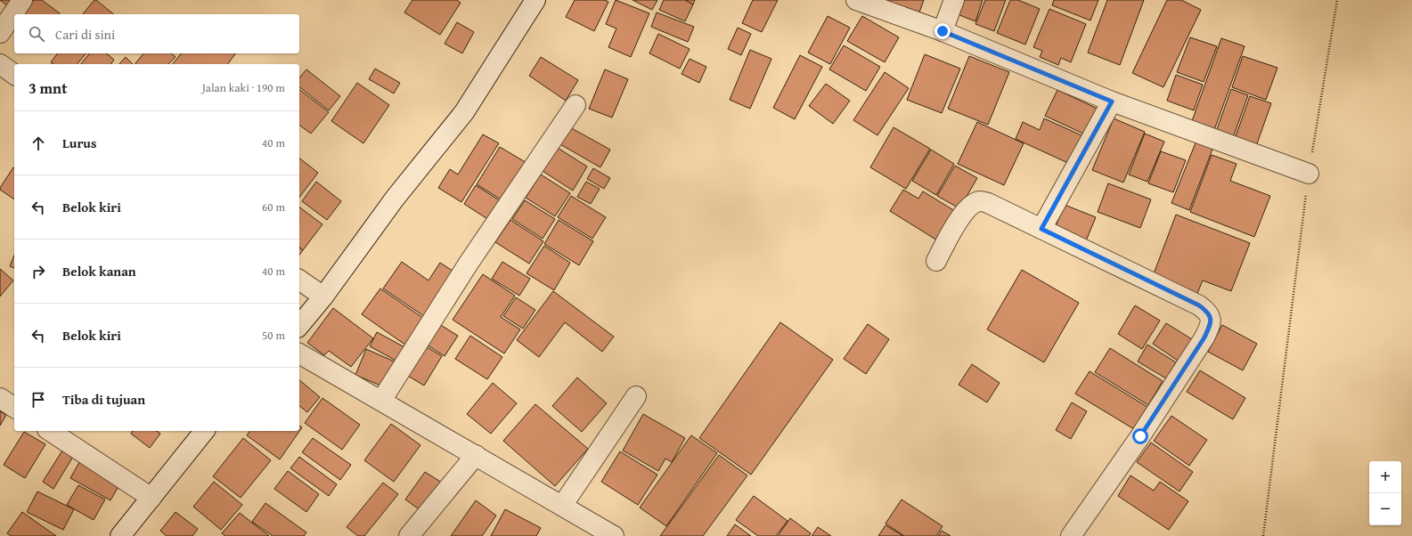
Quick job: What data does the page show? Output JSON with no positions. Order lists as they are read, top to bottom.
{
  "page": {
    "search": "Cari di sini",
    "heading": ["3 mnt", "Jalan kaki · 190 m"],
    "list": [
      ["Lurus", "40 m"],
      ["Belok kiri", "60 m"],
      ["Belok kanan", "40 m"],
      ["Belok kiri", "50 m"],
      "Tiba di tujuan"
    ],
    "map_buttons": ["+", "−"]
  }
}
